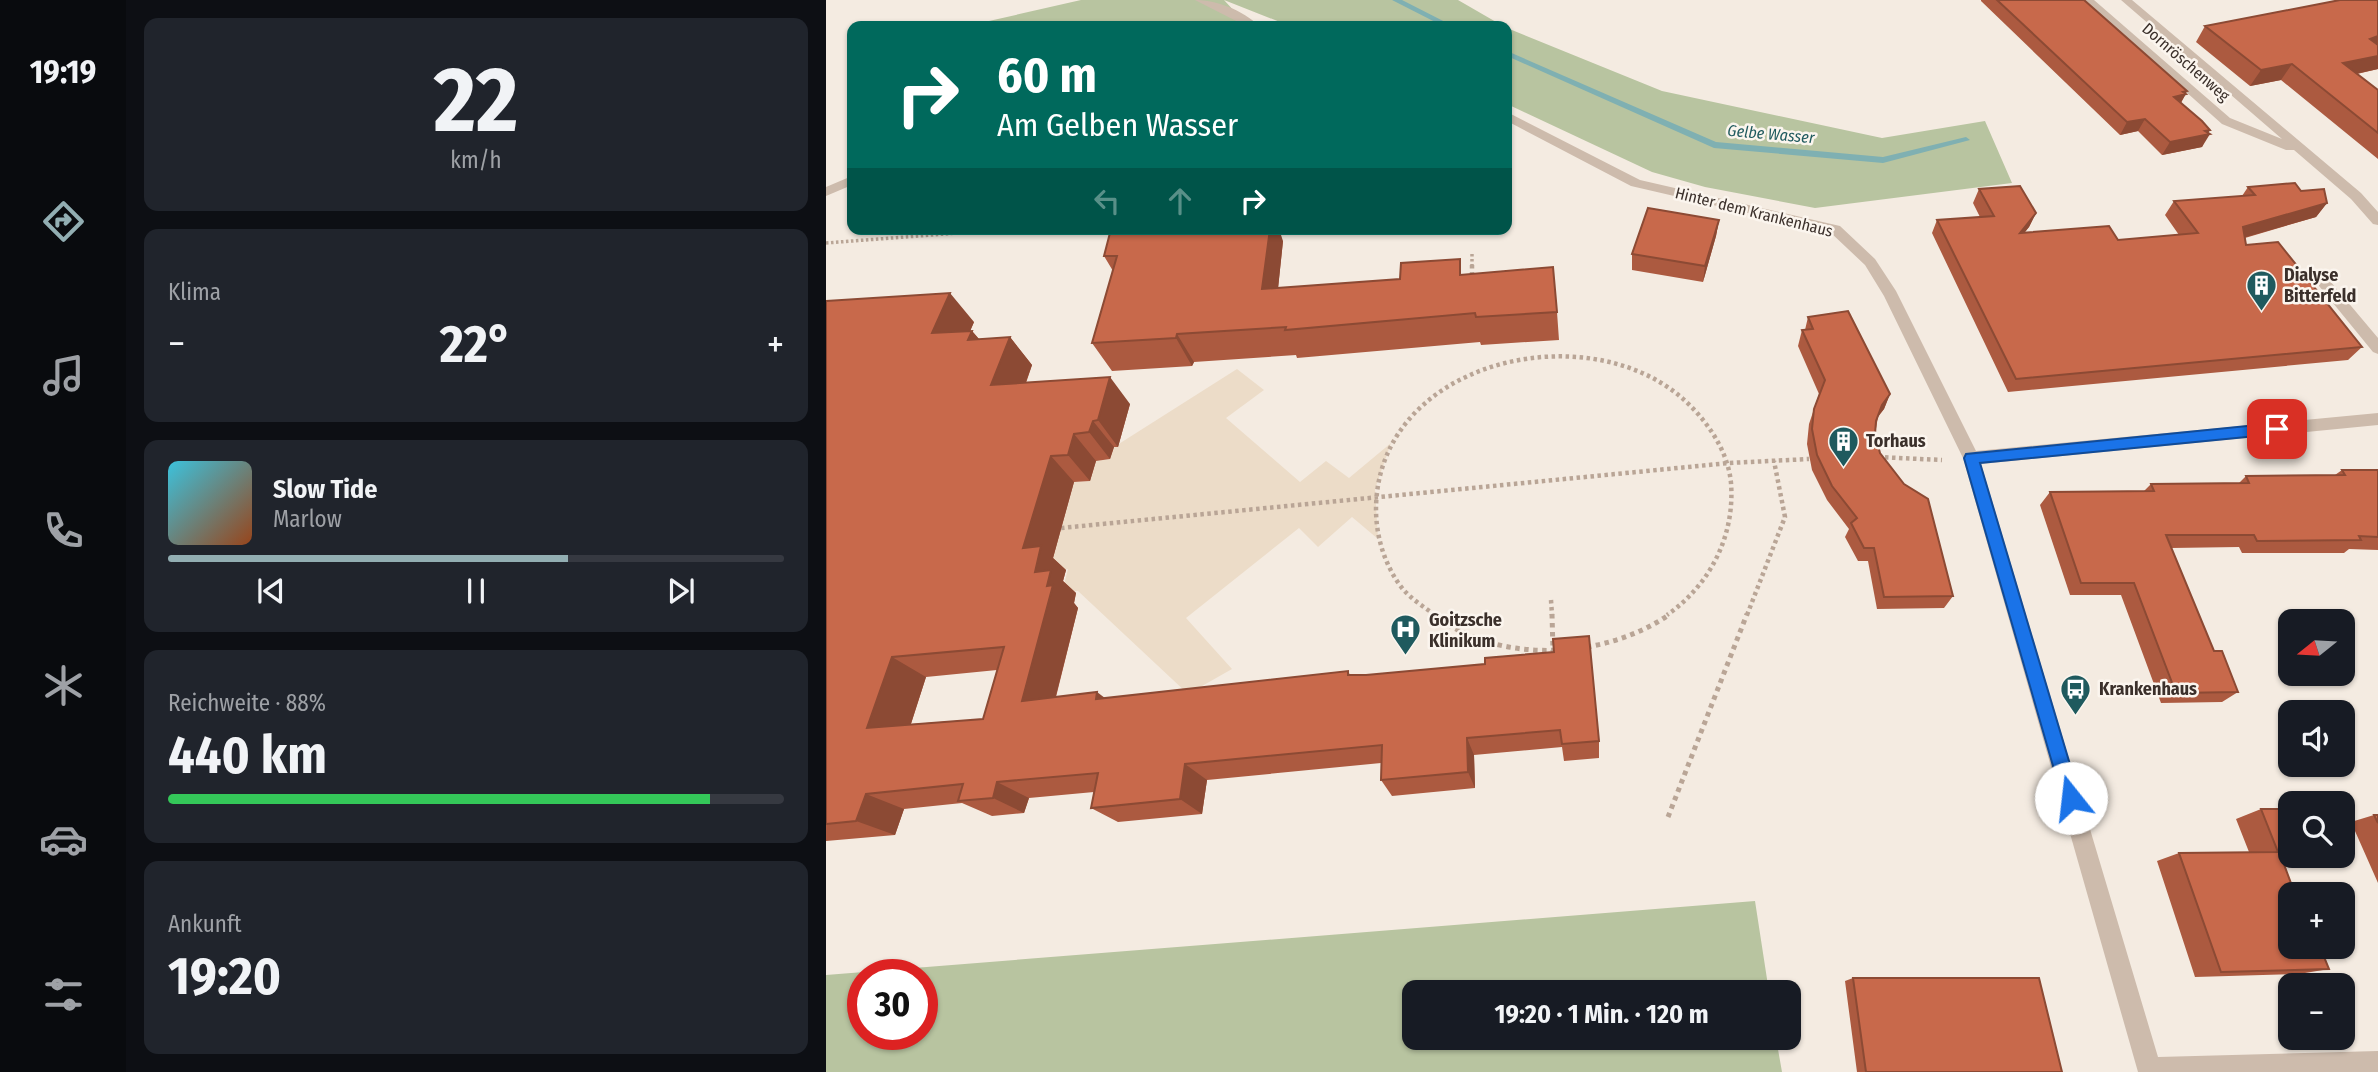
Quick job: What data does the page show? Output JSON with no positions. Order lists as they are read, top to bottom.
{
  "streets": {
    "street": ["Dornröschenweg", "Hinter dem Krankenhaus"]
  },
  "water": ["Gelbe Wasser"],
  "places": {
    "building": ["Dialyse Bitterfeld", "Torhaus"],
    "hospital": ["Goitzsche Klinikum"],
    "bus stop": ["Krankenhaus"]
  },
  "north": "left",
  "page": {
    "tabs": "19:19",
    "tile": [
      ["22", "km/h"],
      "Klima",
      ["Reichweite · 88%", "440 km"],
      ["Ankunft", "19:20"]
    ],
    "turn": ["60 m", "Am Gelben Wasser"],
    "heat": ["−", "22°", "+"],
    "song": ["Slow Tide", "Marlow"],
    "map_buttons": ["+", "−"],
    "limit": "30",
    "trip": "19:20 · 1 Min. · 120 m"
  }
}
